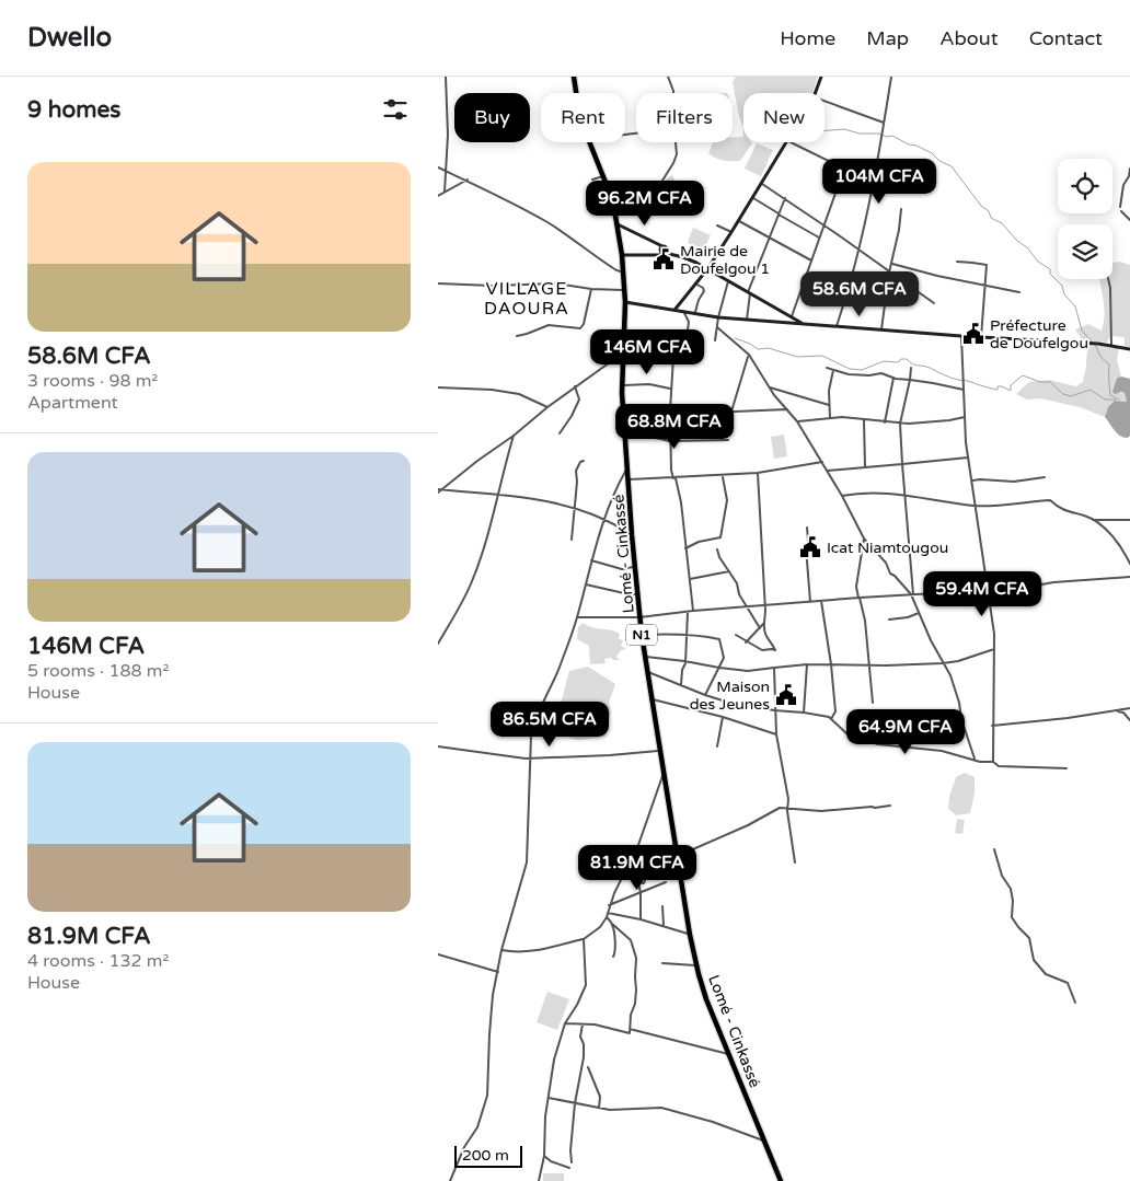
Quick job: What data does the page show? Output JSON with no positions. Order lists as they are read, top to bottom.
{
  "streets": {
    "highway": ["Lomé - Cinkassé", "N1"]
  },
  "districts": ["VILLAGE DAOURA"],
  "places": {
    "public building": [
      "Mairie de Doufelgou 1",
      "Préfecture de Doufelgou",
      "Icat Niamtougou",
      "Maison des Jeunes"
    ]
  },
  "scale_bar": "200 m",
  "page": {
    "header": "Dwello",
    "nav": [
      "Home",
      "Map",
      "About",
      "Contact"
    ],
    "heading": "9 homes",
    "chip": [
      "Buy",
      "Rent",
      "Filters",
      "New"
    ],
    "list": [
      {
        "name": "58.6M CFA",
        "note": "3 rooms · 98 m² · Apartment"
      },
      {
        "name": "146M CFA",
        "note": "5 rooms · 188 m² · House"
      },
      {
        "name": "81.9M CFA",
        "note": "4 rooms · 132 m² · House"
      }
    ],
    "price": [
      "104M CFA",
      "96.2M CFA",
      "58.6M CFA",
      "146M CFA",
      "68.8M CFA",
      "59.4M CFA",
      "86.5M CFA",
      "64.9M CFA",
      "81.9M CFA"
    ],
    "scale": "200 m"
  }
}
